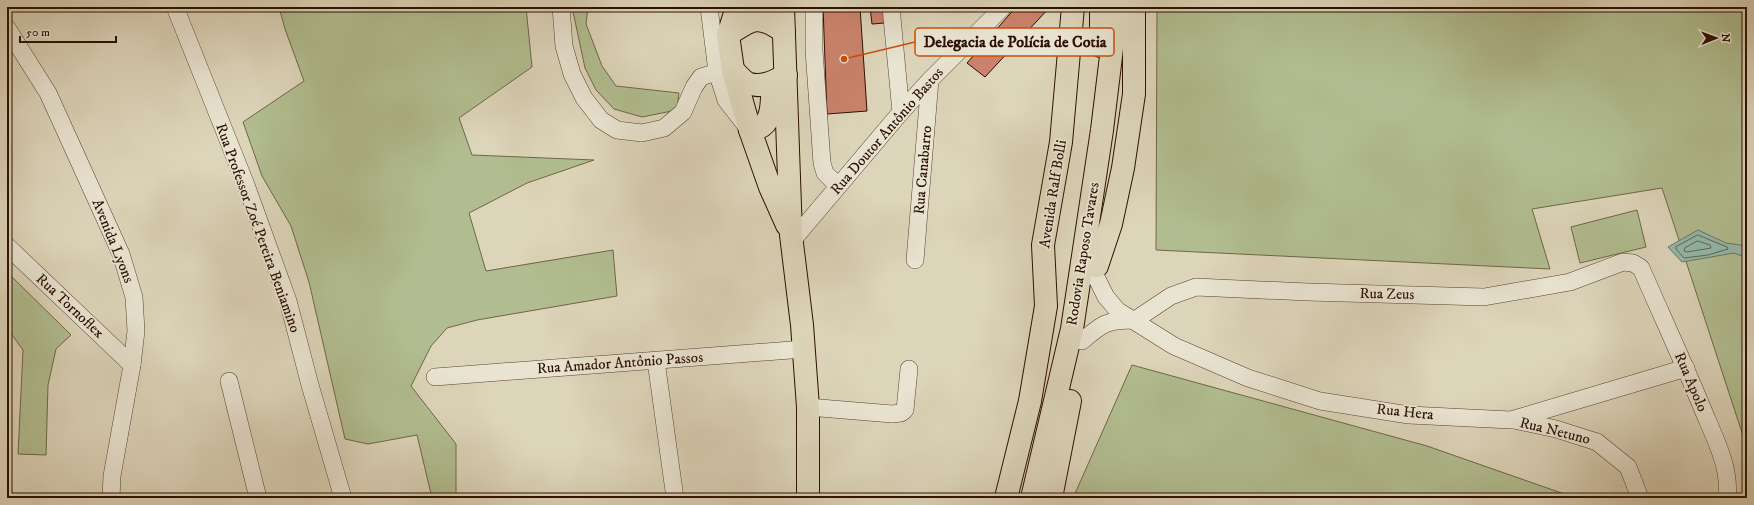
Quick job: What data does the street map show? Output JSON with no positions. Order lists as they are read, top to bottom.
{
  "streets": {
    "main road": ["Avenida Ralf Bolli", "Rodovia Raposo Tavares"],
    "street": [
      "Rua Doutor Antônio Bastos",
      "Rua Canabarro",
      "Rua Professor Zoé Pereira Beniamino",
      "Avenida Lyons",
      "Rua Zeus",
      "Rua Tornoflex",
      "Rua Amador Antônio Passos",
      "Rua Apolo",
      "Rua Hera",
      "Rua Netuno"
    ]
  },
  "crossings": [
    ["Rua Doutor Antônio Bastos", "Rua Canabarro"],
    ["Avenida Lyons", "Rua Tornoflex"],
    ["Rodovia Raposo Tavares", "Rua Hera"],
    ["Rua Zeus", "Rua Apolo"],
    ["Rua Zeus", "Rua Hera"],
    ["Rua Apolo", "Rua Hera"],
    ["Rua Hera", "Rua Netuno"]
  ],
  "places": ["Delegacia de Polícia de Cotia"],
  "scale_bar": "50 m",
  "north": "right"
}
